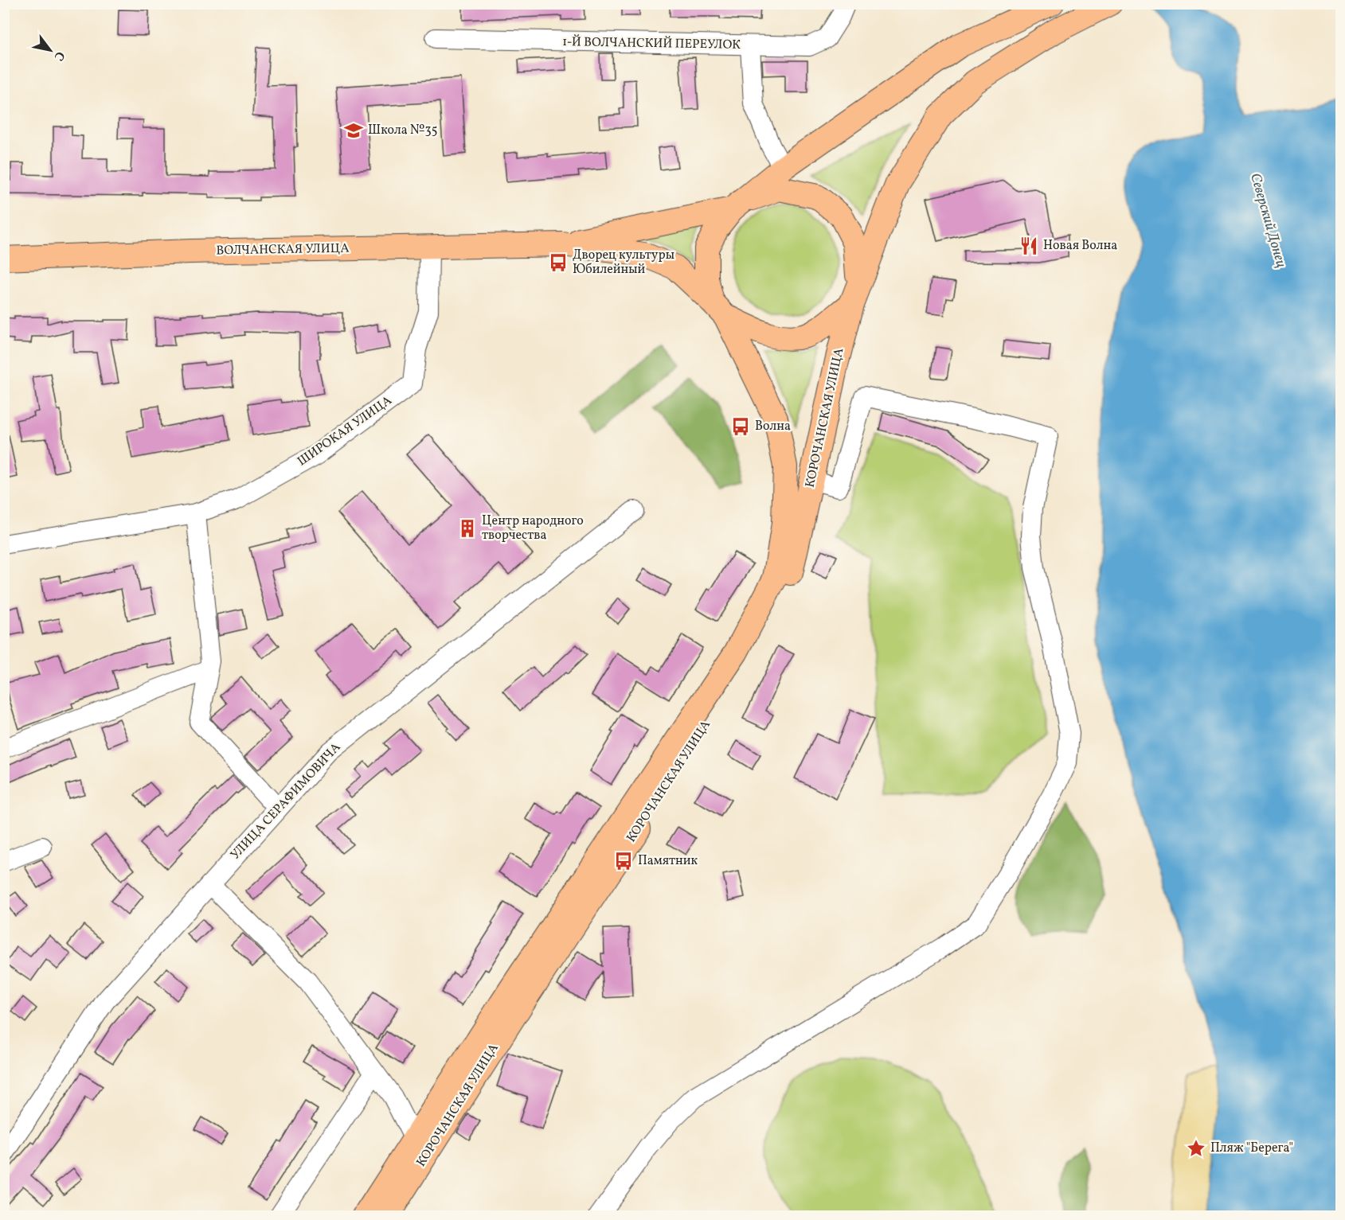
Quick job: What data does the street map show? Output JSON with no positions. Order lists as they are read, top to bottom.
{
  "streets": {
    "main road": ["ВОЛЧАНСКАЯ УЛИЦА", "КОРОЧАНСКАЯ УЛИЦА"],
    "street": ["1-Й ВОЛЧАНСКИЙ ПЕРЕУЛОК", "ШИРОКАЯ УЛИЦА", "УЛИЦА СЕРАФИМОВИЧА"]
  },
  "crossings": [
    ["ВОЛЧАНСКАЯ УЛИЦА", "ШИРОКАЯ УЛИЦА"]
  ],
  "water": ["Северский Донец"],
  "places": {
    "school or university": ["Школа №35"],
    "restaurant": ["Новая Волна"],
    "bus stop": ["Дворец культуры Юбилейный", "Волна", "Памятник"],
    "building": ["Центр народного творчества"],
    "place": ["Пляж \"Берега\""]
  },
  "north": "bottom right"
}
